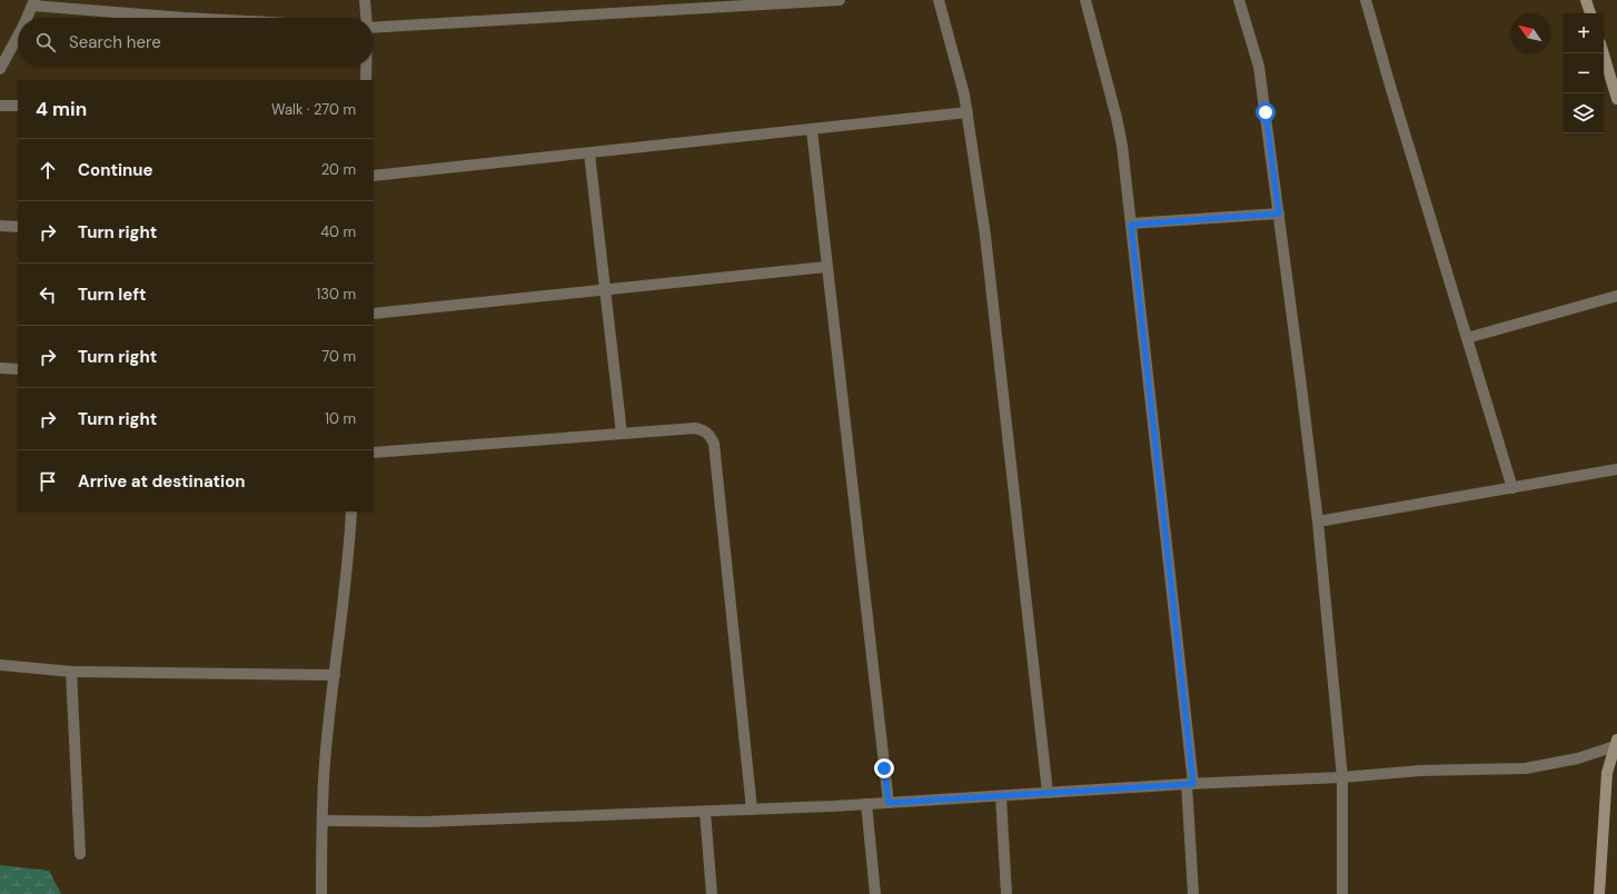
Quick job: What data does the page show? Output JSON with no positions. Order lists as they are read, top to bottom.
{
  "north": "top left",
  "page": {
    "map_buttons": ["+", "−"],
    "search": "Search here",
    "heading": ["4 min", "Walk · 270 m"],
    "list": [
      ["Continue", "20 m"],
      ["Turn right", "40 m"],
      ["Turn left", "130 m"],
      ["Turn right", "70 m"],
      ["Turn right", "10 m"],
      "Arrive at destination"
    ]
  }
}
